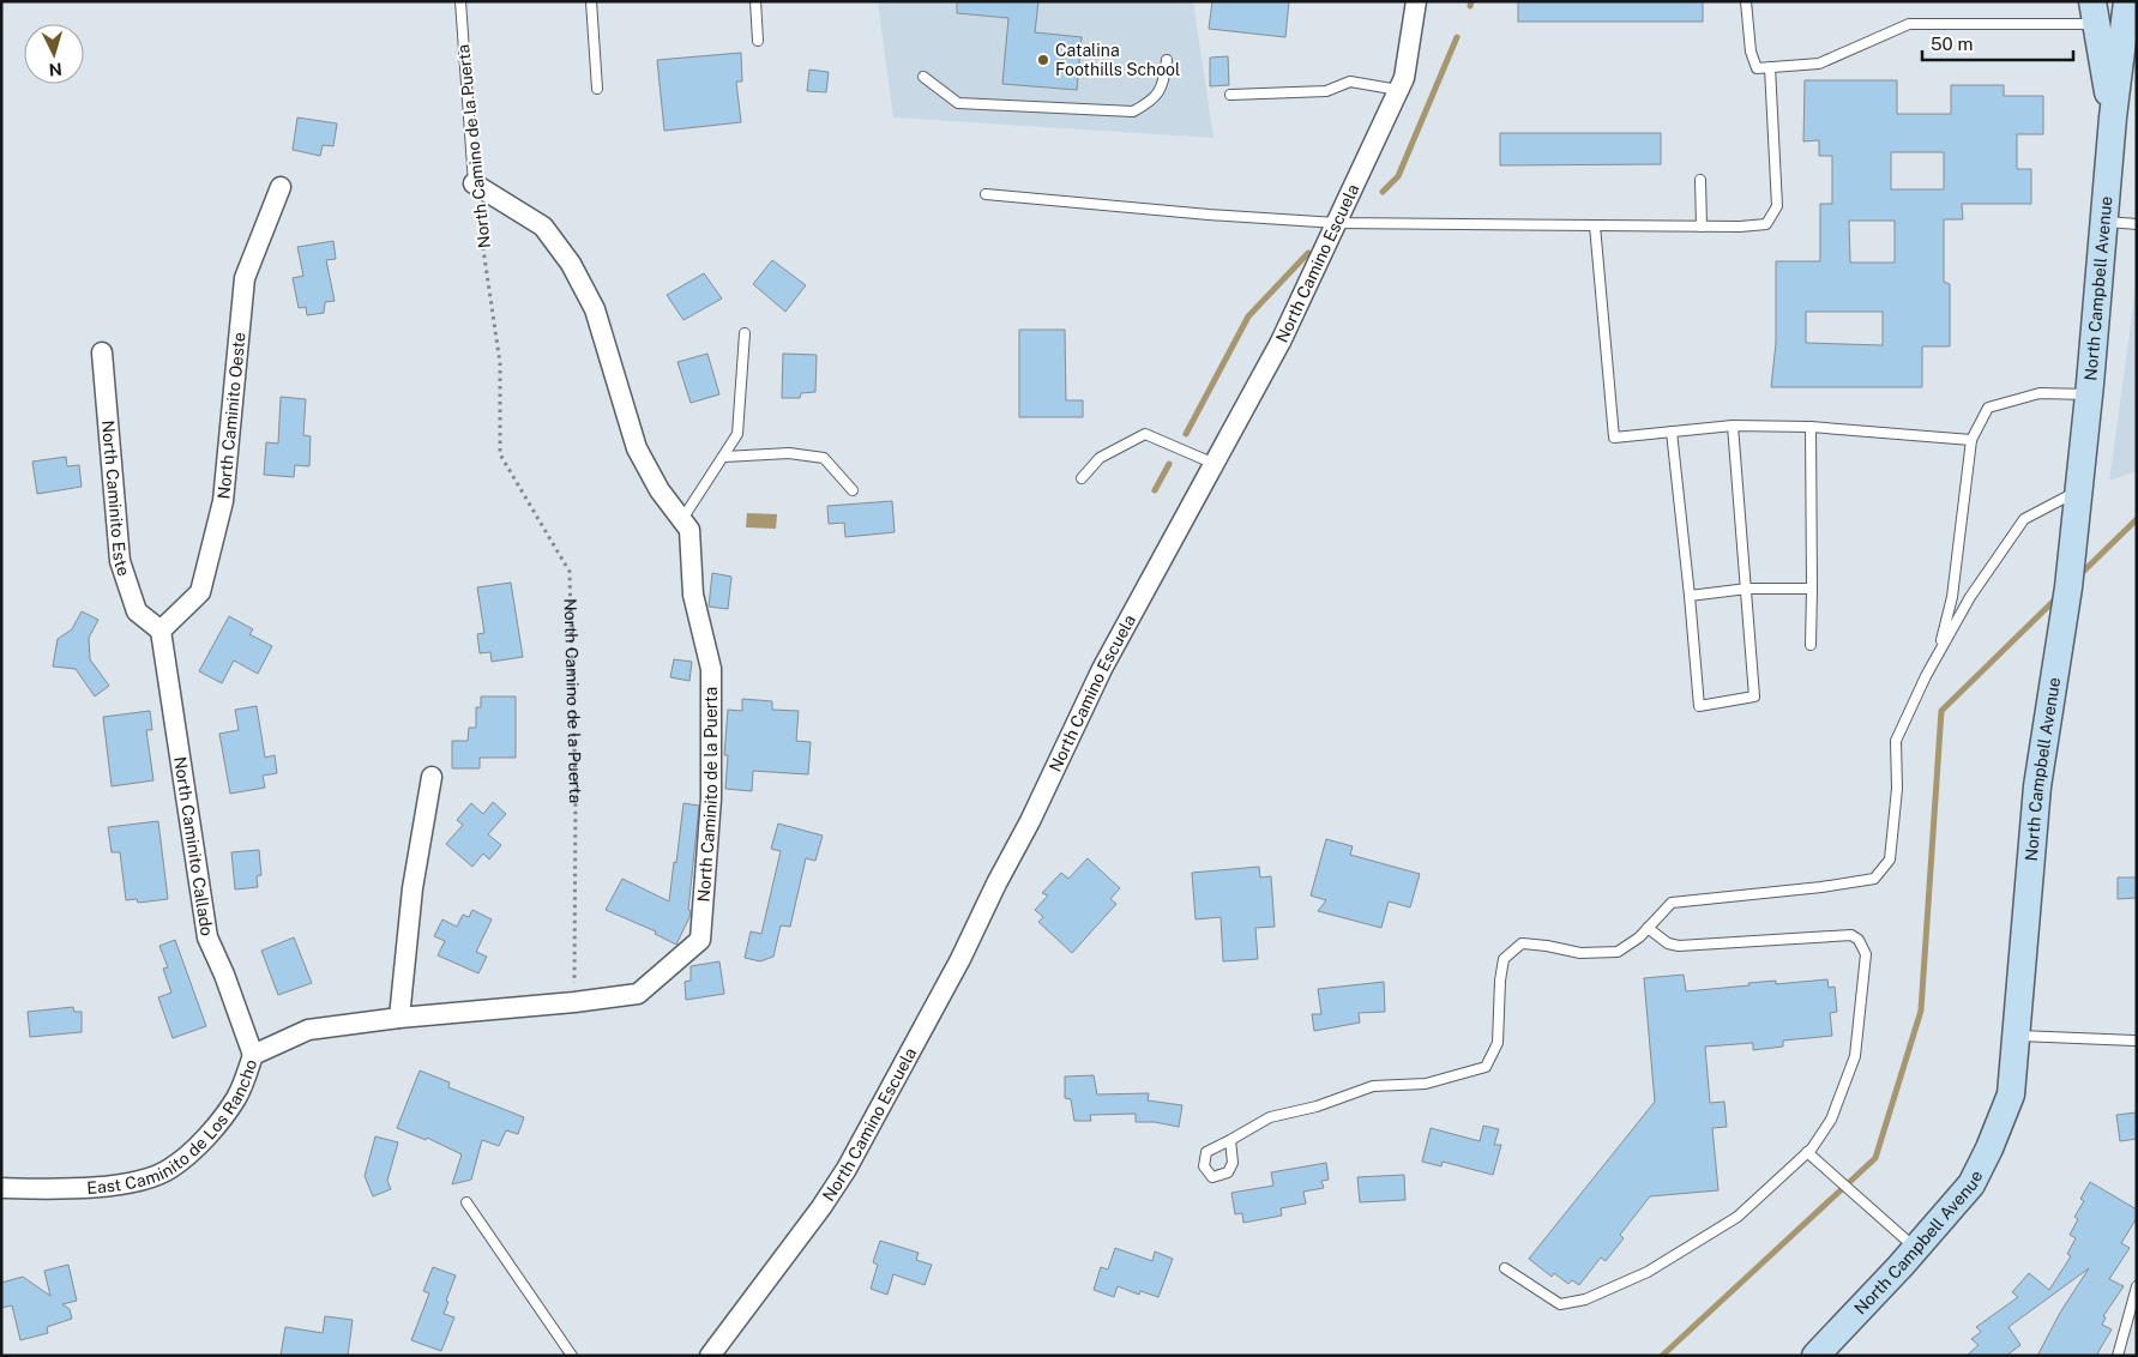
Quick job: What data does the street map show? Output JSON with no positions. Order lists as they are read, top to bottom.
{
  "streets": {
    "main road": ["North Campbell Avenue"],
    "street": [
      "North Camino Escuela",
      "North Caminito Oeste",
      "North Caminito Este",
      "North Caminito de la Puerta",
      "North Caminito Callado",
      "East Caminito de Los Rancho"
    ],
    "lane": ["North Camino de la Puerta"]
  },
  "crossings": [
    ["North Camino de la Puerta", "North Caminito de la Puerta"],
    ["North Caminito Oeste", "North Caminito Este"],
    ["North Caminito Oeste", "North Caminito Callado"],
    ["North Caminito Este", "North Caminito Callado"],
    ["North Caminito Callado", "East Caminito de Los Rancho"]
  ],
  "places": ["Catalina Foothills School"],
  "scale_bar": "50 m",
  "north": "bottom"
}
